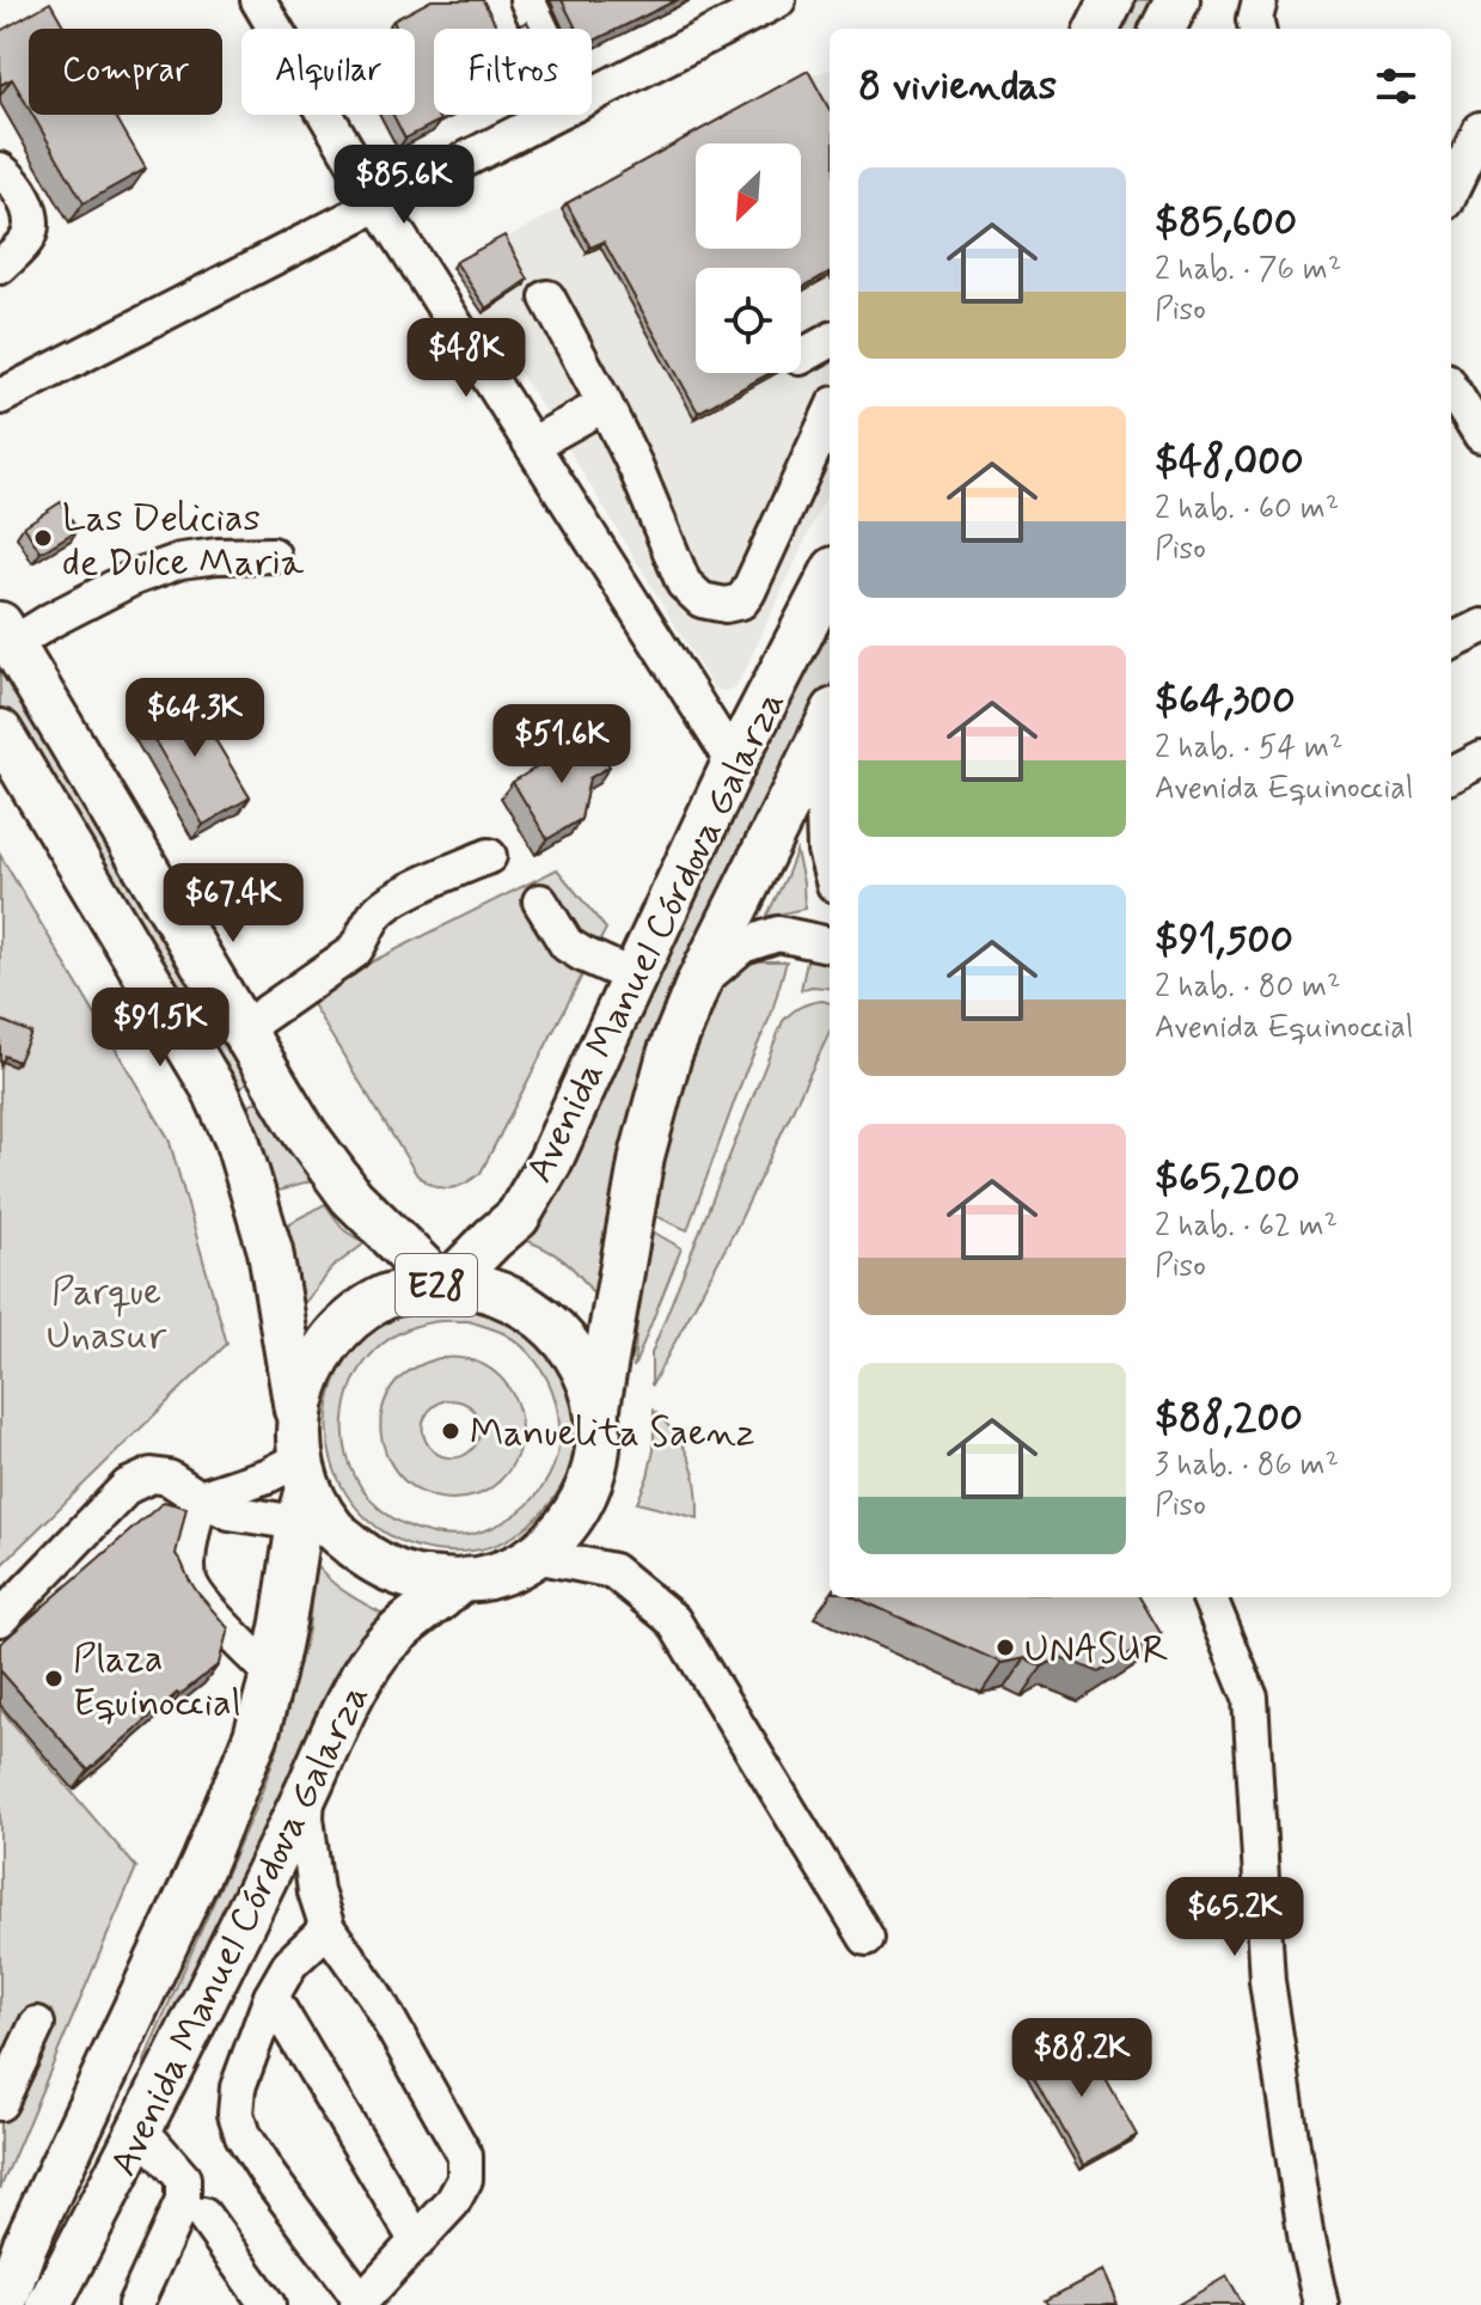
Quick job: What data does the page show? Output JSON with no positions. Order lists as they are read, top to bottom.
{
  "streets": {
    "main road": ["Avenida Manuel Córdova Galarza", "E28"]
  },
  "crossings": [
    ["Avenida Manuel Córdova Galarza", "E28"]
  ],
  "parks": ["Parque Unasur"],
  "places": [
    "Las Delicias de Dulce Maria",
    "Manuelita Saenz",
    "UNASUR",
    "Plaza Equinoccial"
  ],
  "north": "bottom left",
  "page": {
    "chip": ["Comprar", "Alquilar", "Filtros"],
    "heading": "8 viviendas",
    "list": [
      {
        "name": "$85,600",
        "note": "2 hab. · 76 m² · Piso"
      },
      {
        "name": "$48,000",
        "note": "2 hab. · 60 m² · Piso"
      },
      {
        "name": "$64,300",
        "note": "2 hab. · 54 m² · Avenida Equinoccial"
      },
      {
        "name": "$91,500",
        "note": "2 hab. · 80 m² · Avenida Equinoccial"
      },
      {
        "name": "$65,200",
        "note": "2 hab. · 62 m² · Piso"
      },
      {
        "name": "$88,200",
        "note": "3 hab. · 86 m² · Piso"
      }
    ],
    "price": [
      "$85.6K",
      "$48K",
      "$64.3K",
      "$51.6K",
      "$67.4K",
      "$91.5K",
      "$65.2K",
      "$88.2K"
    ]
  }
}
